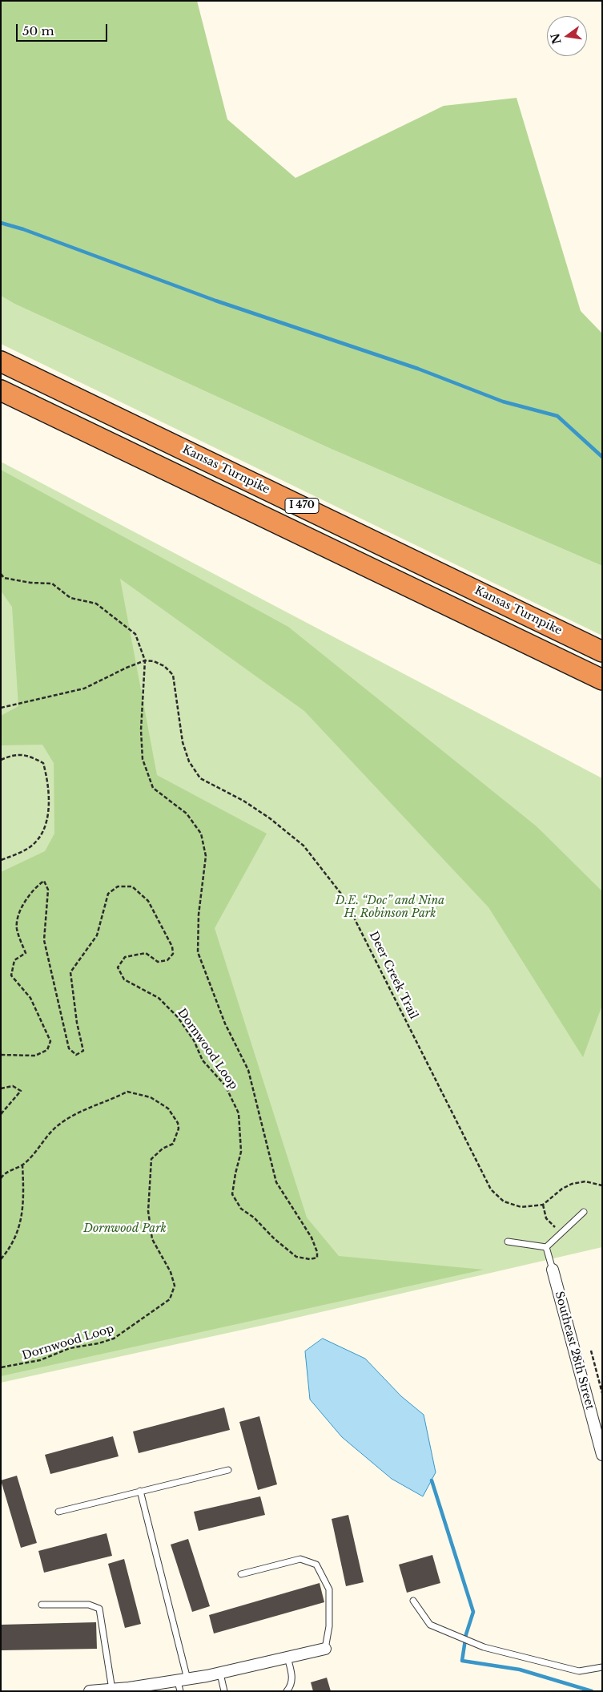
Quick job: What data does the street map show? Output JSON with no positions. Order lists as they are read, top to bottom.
{
  "streets": {
    "highway": ["Kansas Turnpike", "I 470"],
    "street": ["Southeast 28th Street"],
    "path": ["Deer Creek Trail", "Dornwood Loop"]
  },
  "crossings": [
    ["Deer Creek Trail", "Dornwood Loop"]
  ],
  "parks": ["D.E. “Doc” and Nina H. Robinson Park", "Dornwood Park"],
  "scale_bar": "50 m",
  "north": "left"
}
